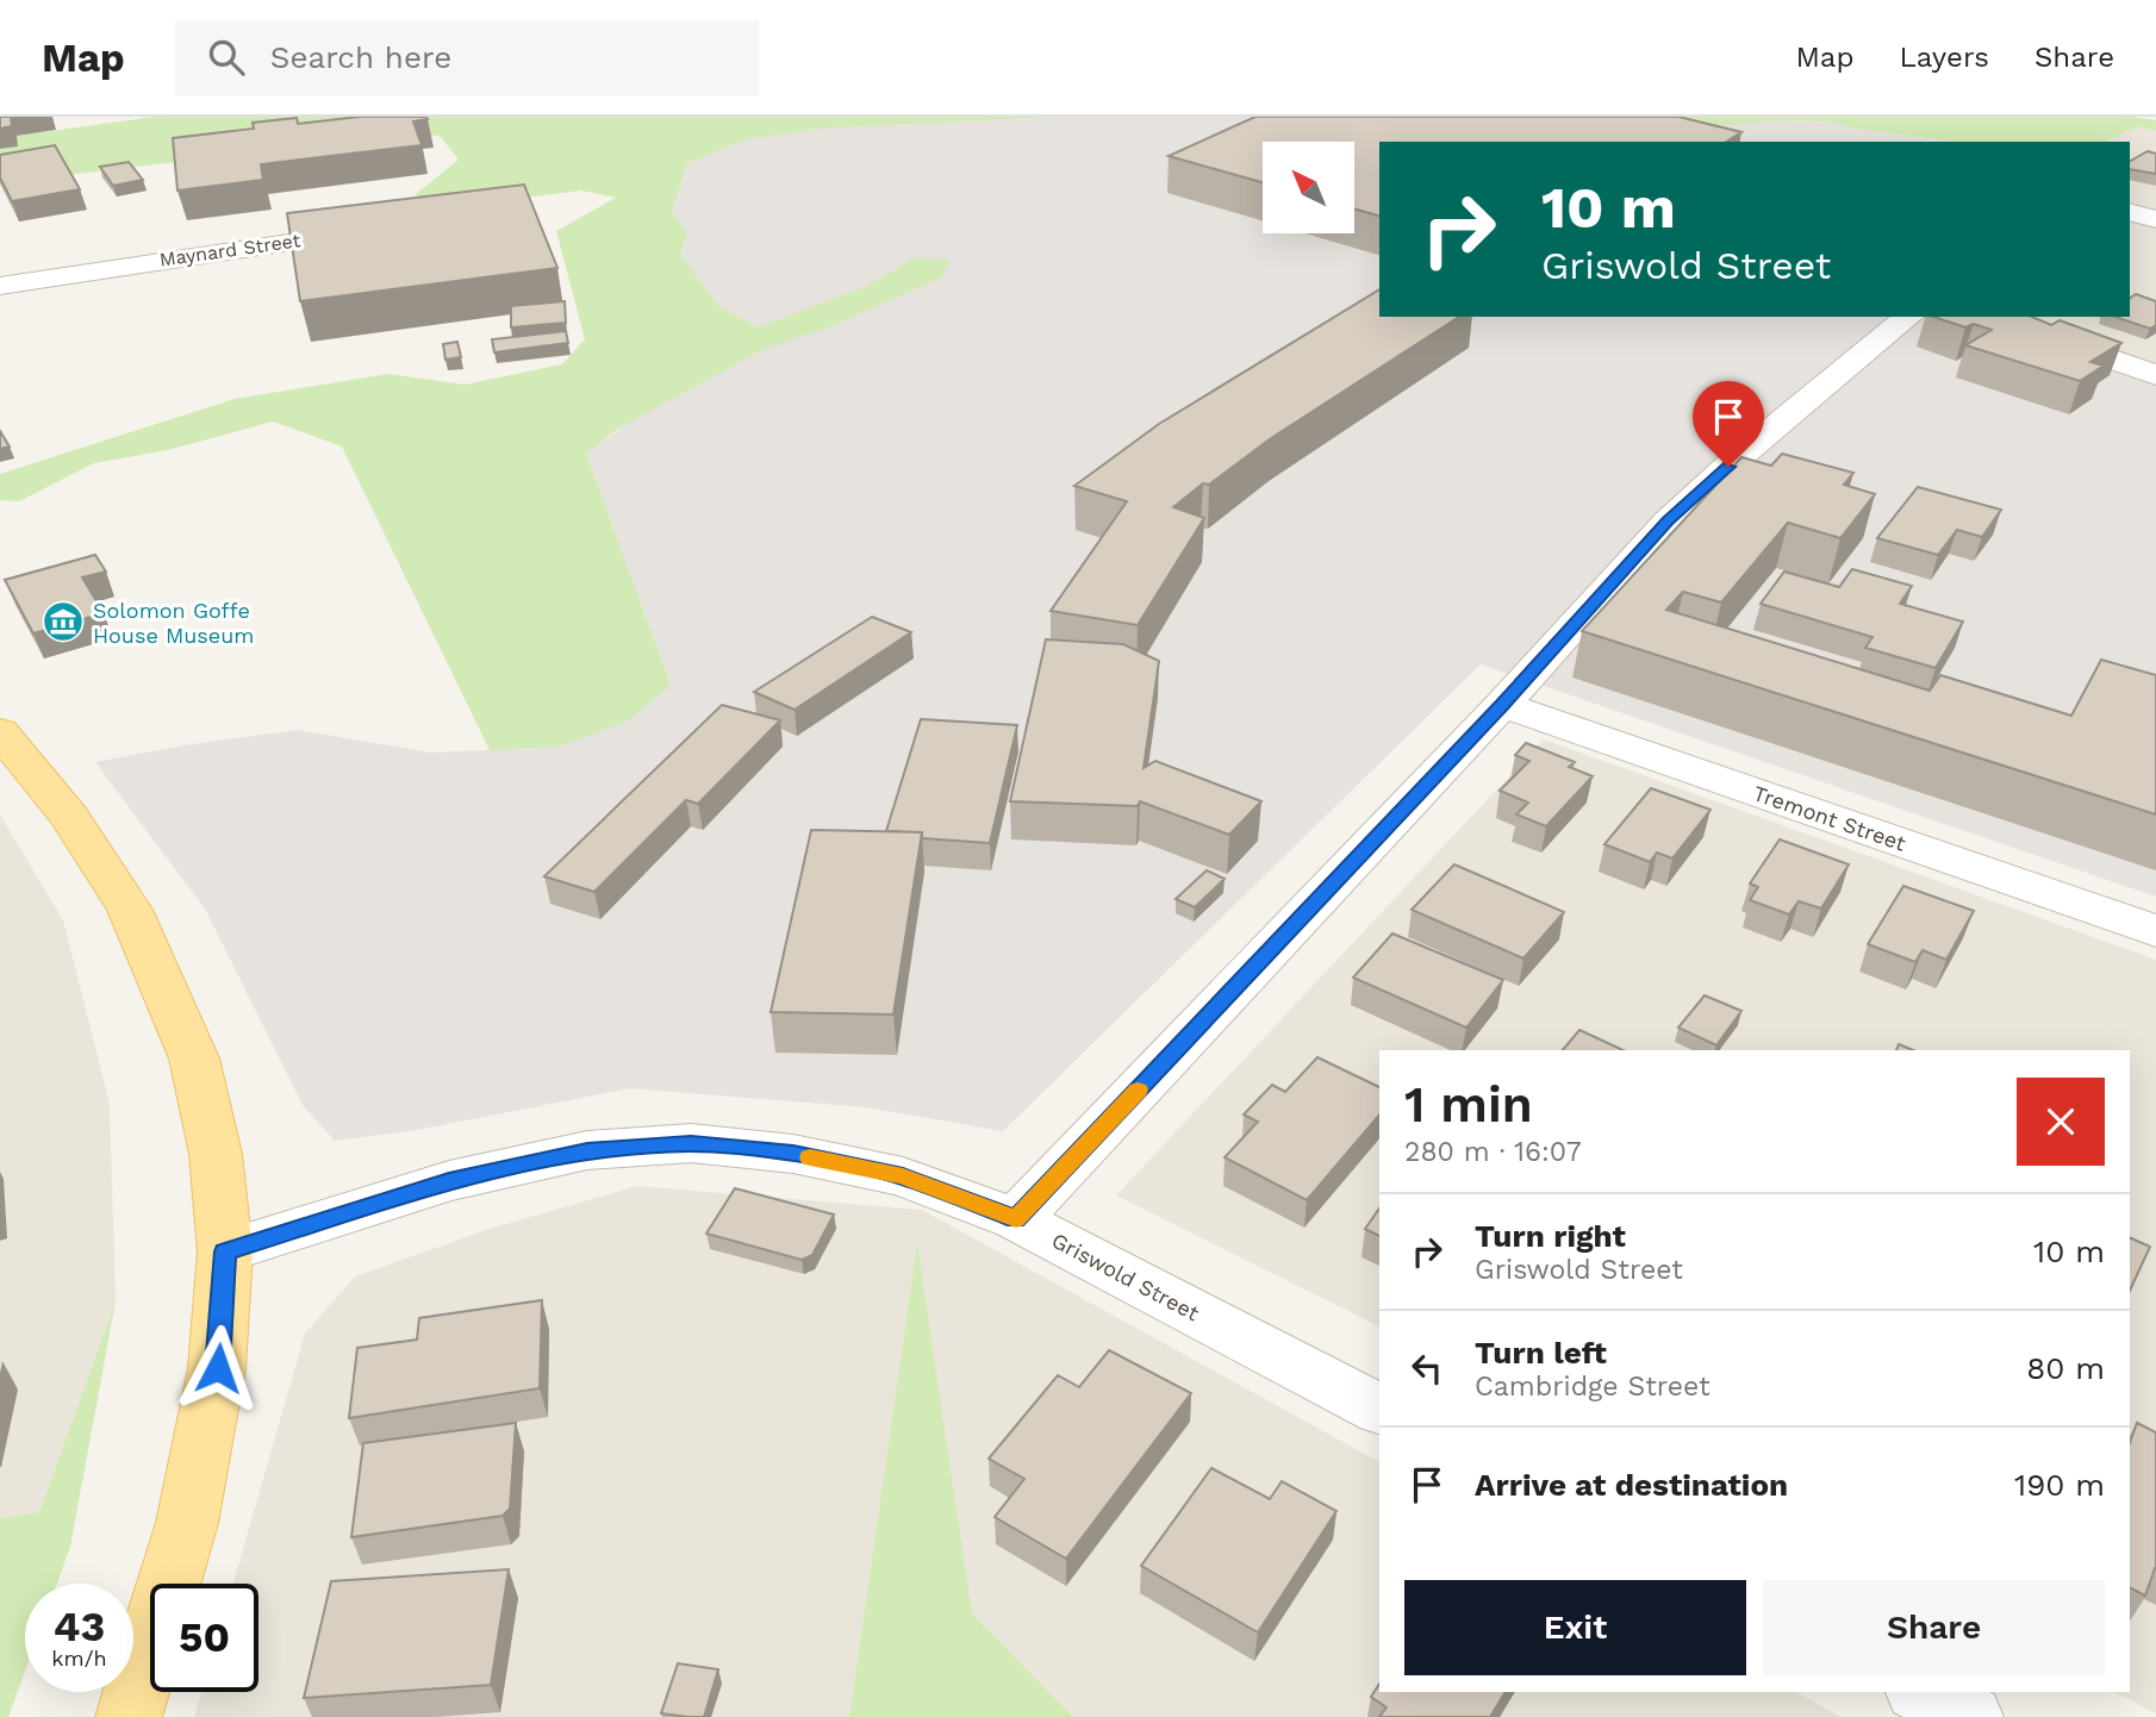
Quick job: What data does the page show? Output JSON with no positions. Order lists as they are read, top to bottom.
{
  "streets": {
    "street": ["Maynard Street", "Tremont Street", "Griswold Street"]
  },
  "places": {
    "museum": ["Solomon Goffe House Museum"]
  },
  "north": "top left",
  "page": {
    "header": "Map",
    "search": "Search here",
    "nav": ["Map", "Layers", "Share"],
    "turn": ["10 m", "Griswold Street"],
    "heading": ["1 min", "280 m · 16:07"],
    "list": [
      {
        "name": "Turn right",
        "note": "Griswold Street",
        "value": "10 m"
      },
      {
        "name": "Turn left",
        "note": "Cambridge Street",
        "value": "80 m"
      },
      {
        "name": "Arrive at destination",
        "value": "190 m"
      }
    ],
    "buttons": ["Exit", "Share"],
    "speed": "43 km/h",
    "limit": "50"
  }
}
